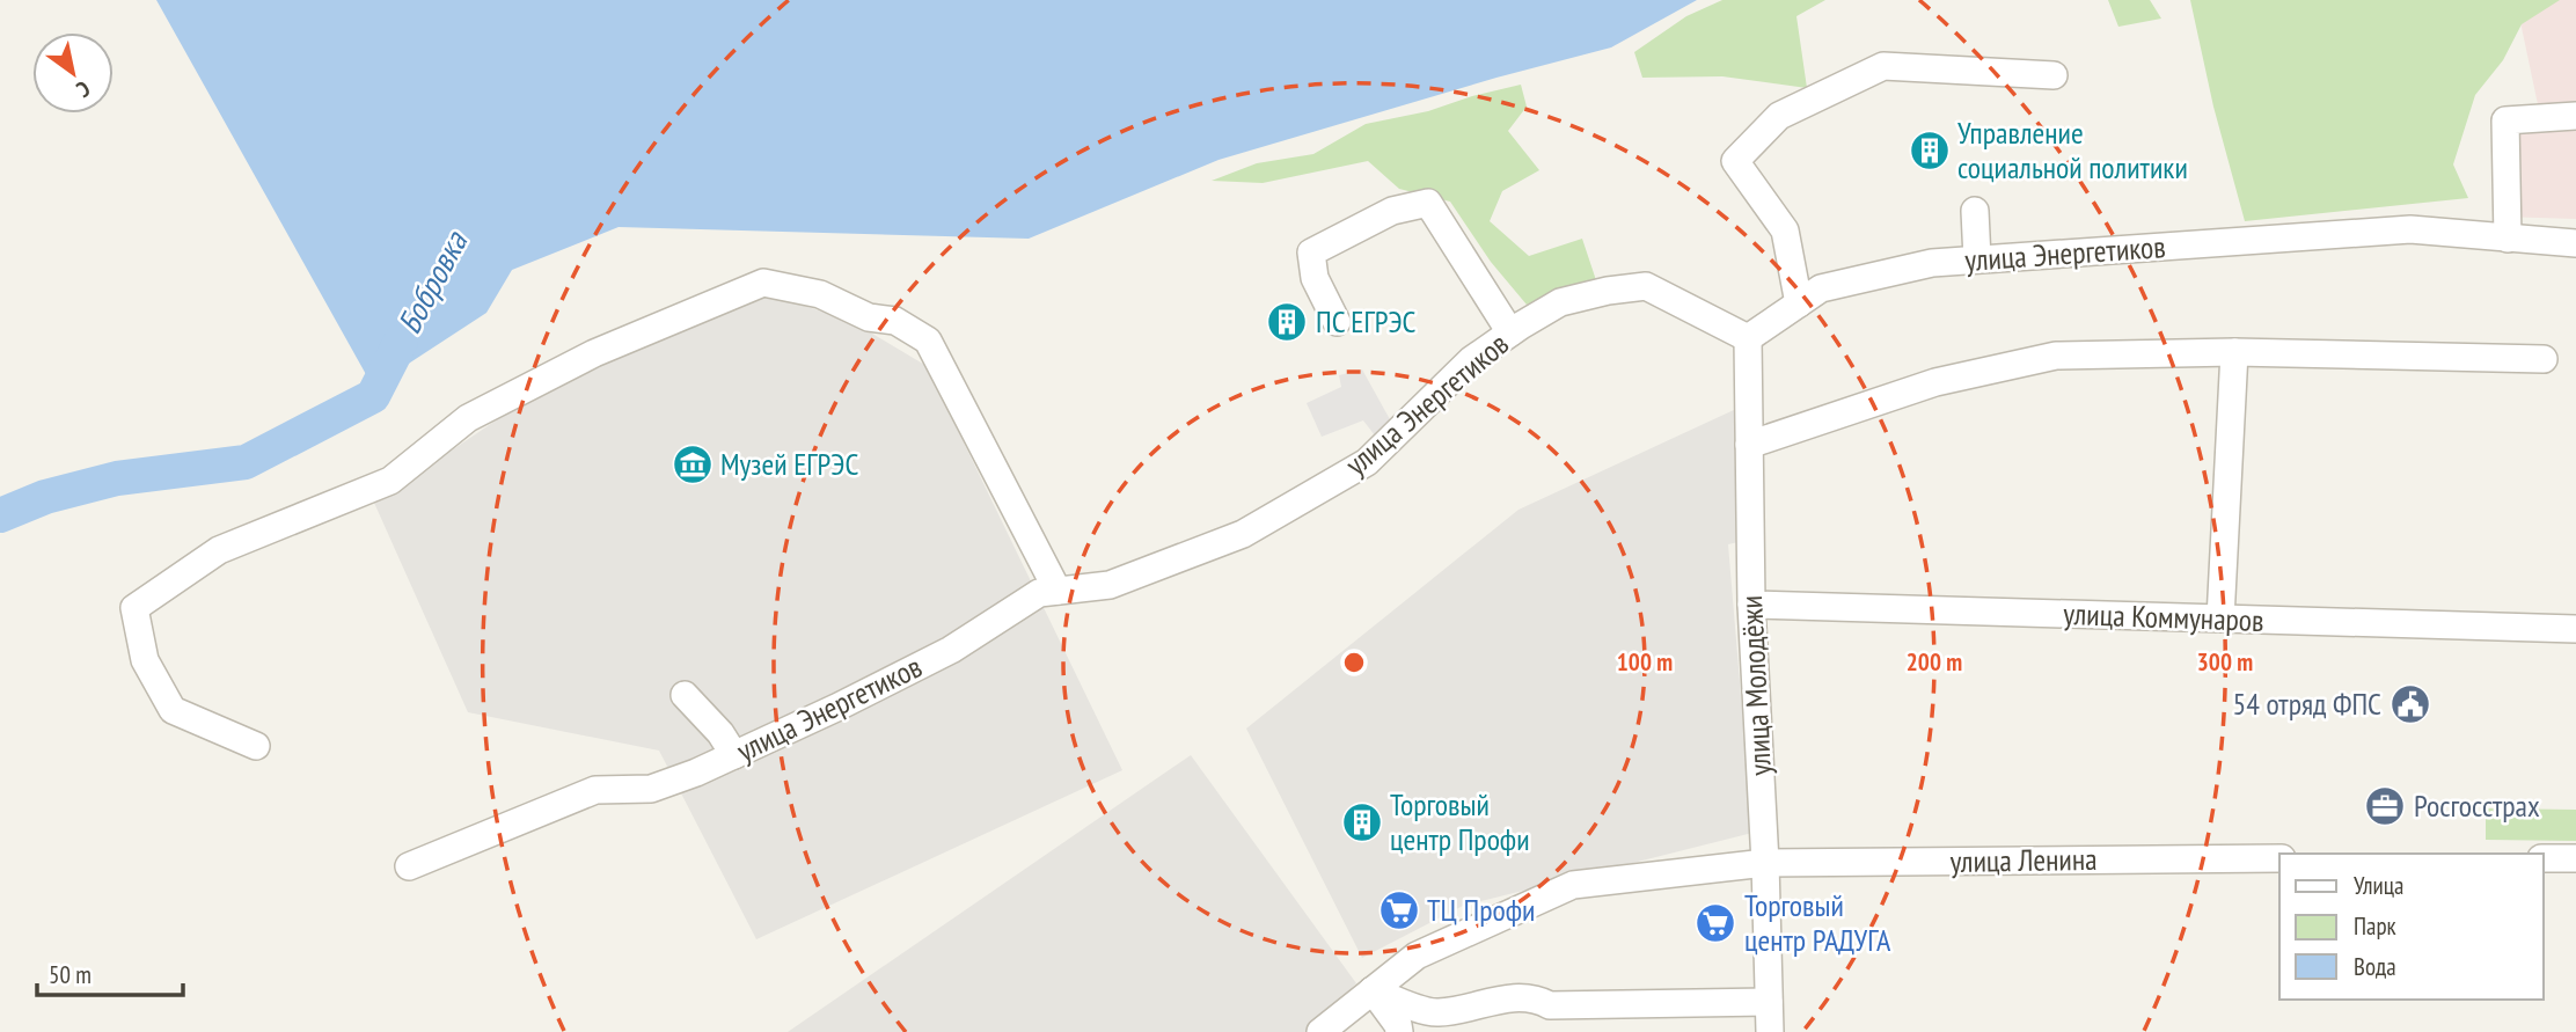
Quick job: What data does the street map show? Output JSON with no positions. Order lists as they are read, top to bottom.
{
  "streets": {
    "street": [
      "улица Энергетиков",
      "улица Коммунаров",
      "улица Молодёжи",
      "улица Ленина"
    ]
  },
  "crossings": [
    ["улица Энергетиков", "улица Молодёжи"],
    ["улица Коммунаров", "улица Молодёжи"],
    ["улица Молодёжи", "улица Ленина"]
  ],
  "water": ["Бобровка"],
  "places": {
    "building": ["Управление социальной политики", "ПС ЕГРЭС", "Торговый центр Профи"],
    "museum": ["Музей ЕГРЭС"],
    "public building": ["54 отряд ФПС"],
    "office": ["Росгосстрах"],
    "supermarket": ["ТЦ Профи", "Торговый центр РАДУГА"]
  },
  "legend": ["Улица", "Парк", "Вода"],
  "scale_bar": "50 m",
  "north": "bottom right",
  "rings": ["100 m", "200 m", "300 m"]
}
